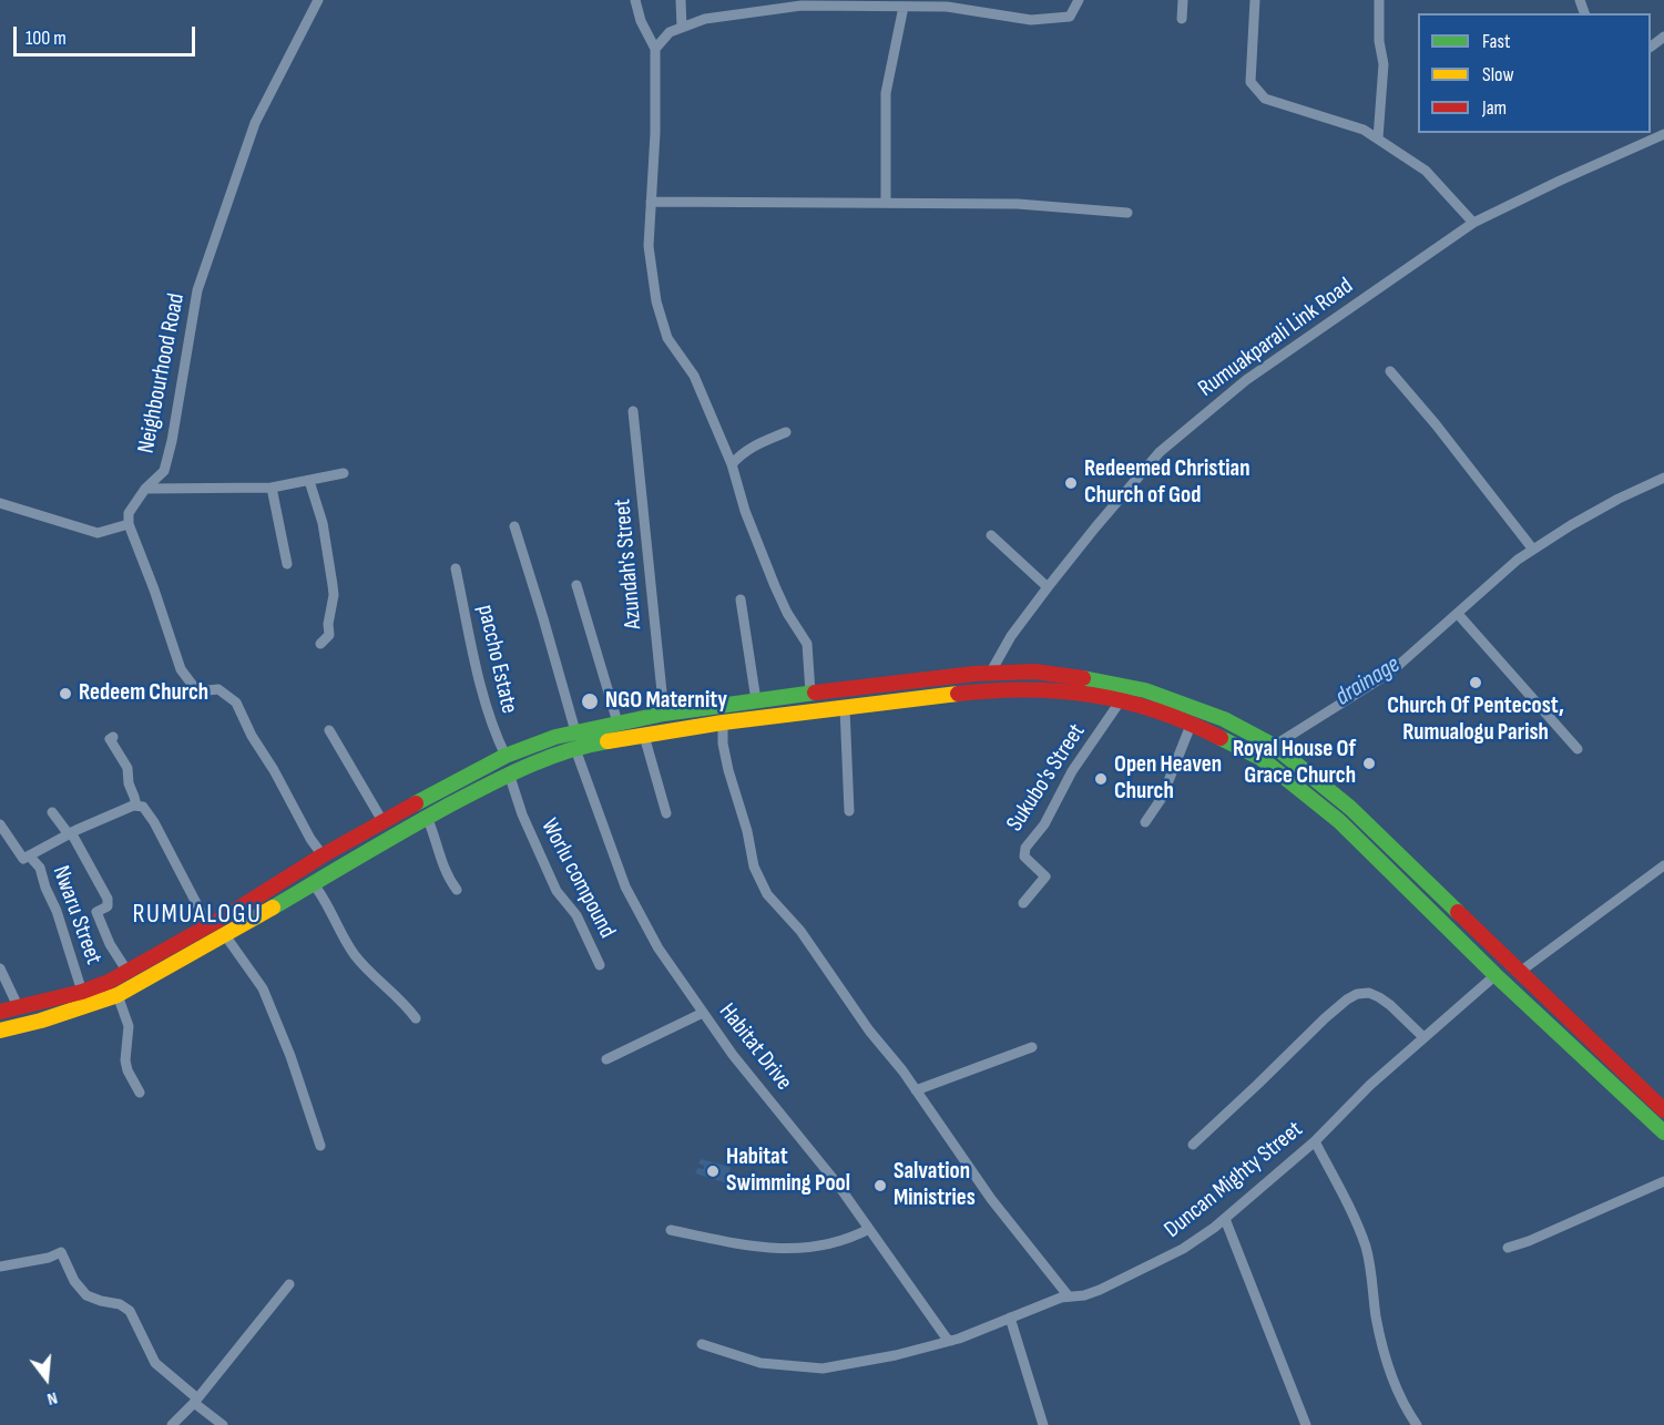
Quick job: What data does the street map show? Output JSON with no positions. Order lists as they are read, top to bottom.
{
  "streets": {
    "street": [
      "Rumuakparali Link Road",
      "Neighbourhood Road",
      "Azundah's Street",
      "paccho Estate",
      "Sukubo's Street",
      "Worlu compound",
      "Nwaru Street",
      "Habitat Drive",
      "Duncan Mighty Street"
    ]
  },
  "crossings": [
    ["Habitat Drive", "Duncan Mighty Street"]
  ],
  "districts": ["RUMUALOGU"],
  "water": ["drainage"],
  "places": [
    "Redeemed Christian Church of God",
    "Church Of Pentecost, Rumualogu Parish",
    "Redeem Church",
    "NGO Maternity",
    "Royal House Of Grace Church",
    "Open Heaven Church",
    "Habitat Swimming Pool",
    "Salvation Ministries"
  ],
  "legend": ["Fast", "Slow", "Jam"],
  "scale_bar": "100 m",
  "north": "bottom"
}
